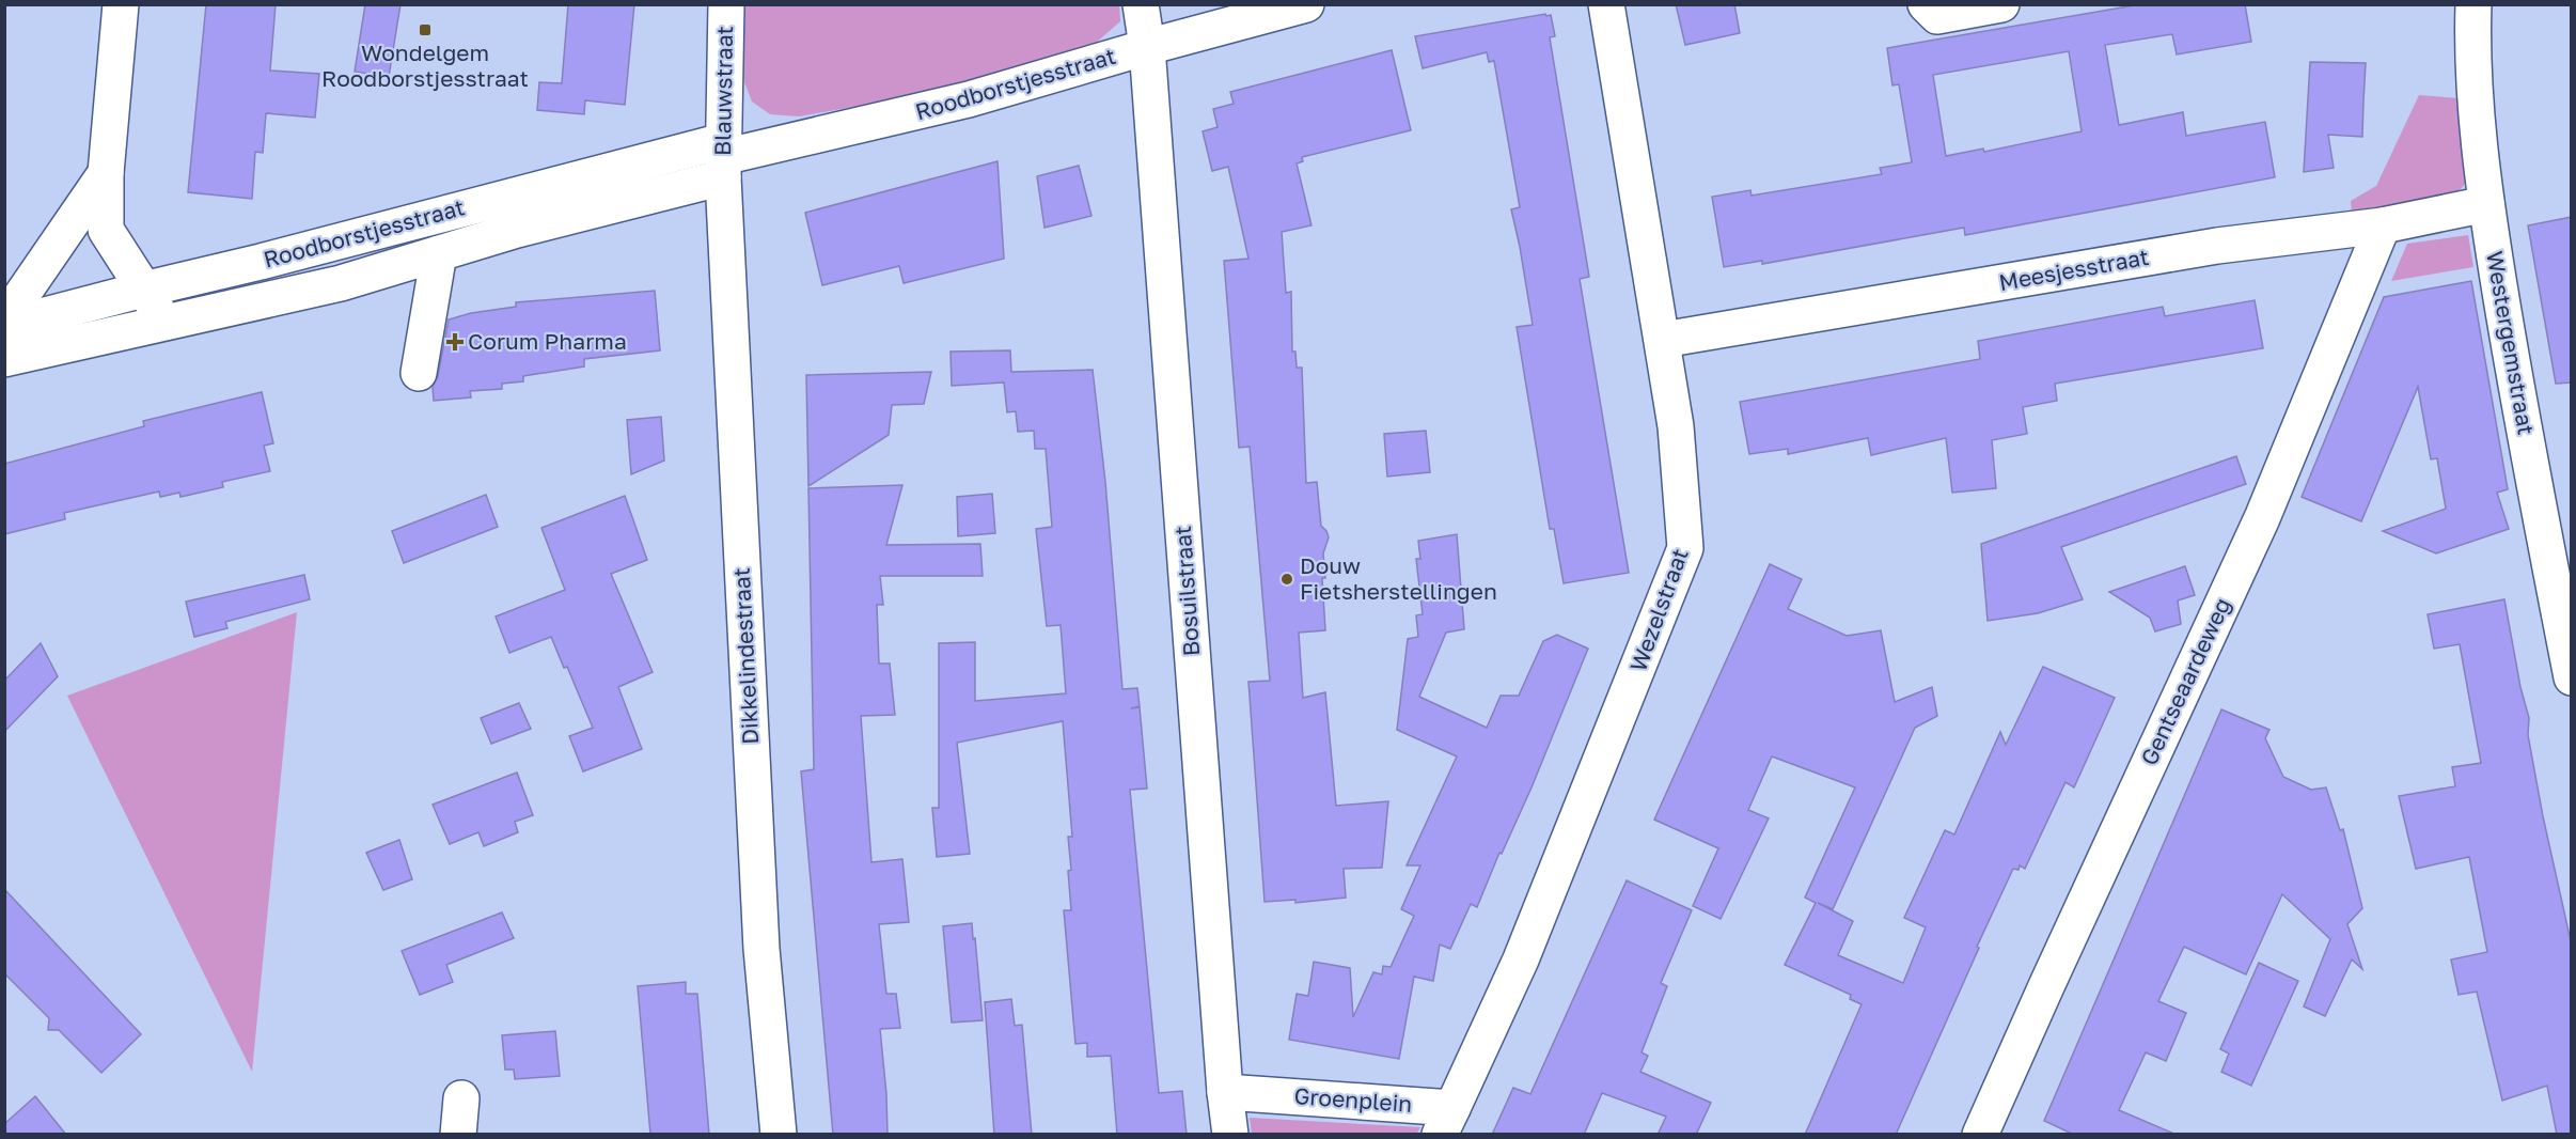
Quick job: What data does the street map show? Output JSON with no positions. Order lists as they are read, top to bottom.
{
  "streets": {
    "street": [
      "Roodborstjesstraat",
      "Blauwstraat",
      "Meesjesstraat",
      "Westergemstraat",
      "Bosuilstraat",
      "Wezelstraat",
      "Dikkelindestraat",
      "Gentseaardeweg",
      "Groenplein"
    ]
  },
  "crossings": [
    ["Roodborstjesstraat", "Blauwstraat"],
    ["Roodborstjesstraat", "Bosuilstraat"],
    ["Roodborstjesstraat", "Dikkelindestraat"],
    ["Blauwstraat", "Dikkelindestraat"],
    ["Meesjesstraat", "Westergemstraat"],
    ["Meesjesstraat", "Wezelstraat"],
    ["Meesjesstraat", "Gentseaardeweg"],
    ["Bosuilstraat", "Groenplein"],
    ["Wezelstraat", "Groenplein"]
  ],
  "places": {
    "transit": ["Wondelgem Roodborstjesstraat"],
    "health": ["Corum Pharma"],
    "other": ["Douw Fietsherstellingen"]
  }
}
